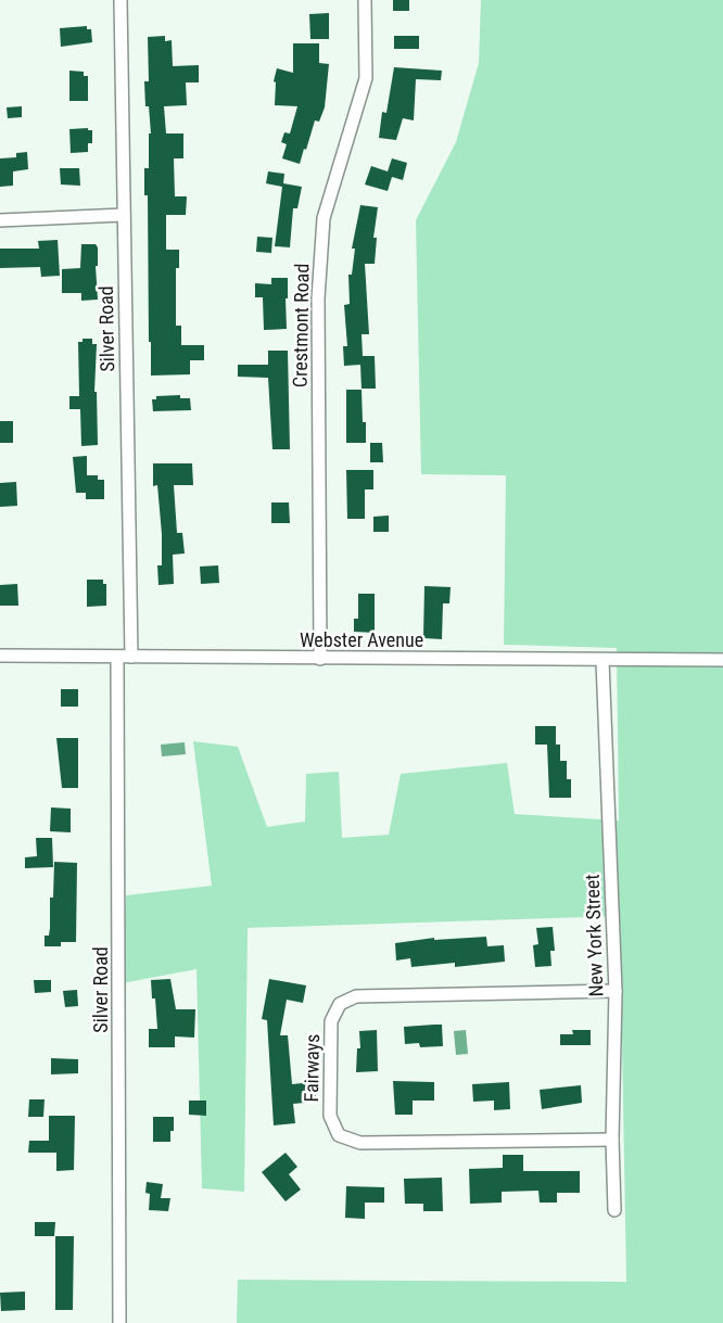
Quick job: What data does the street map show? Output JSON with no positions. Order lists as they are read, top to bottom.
{
  "streets": {
    "street": [
      "Crestmont Road",
      "Silver Road",
      "Webster Avenue",
      "New York Street",
      "Fairways"
    ]
  },
  "crossings": [
    ["Crestmont Road", "Webster Avenue"],
    ["Silver Road", "Webster Avenue"],
    ["Webster Avenue", "New York Street"],
    ["New York Street", "Fairways"]
  ]
}
